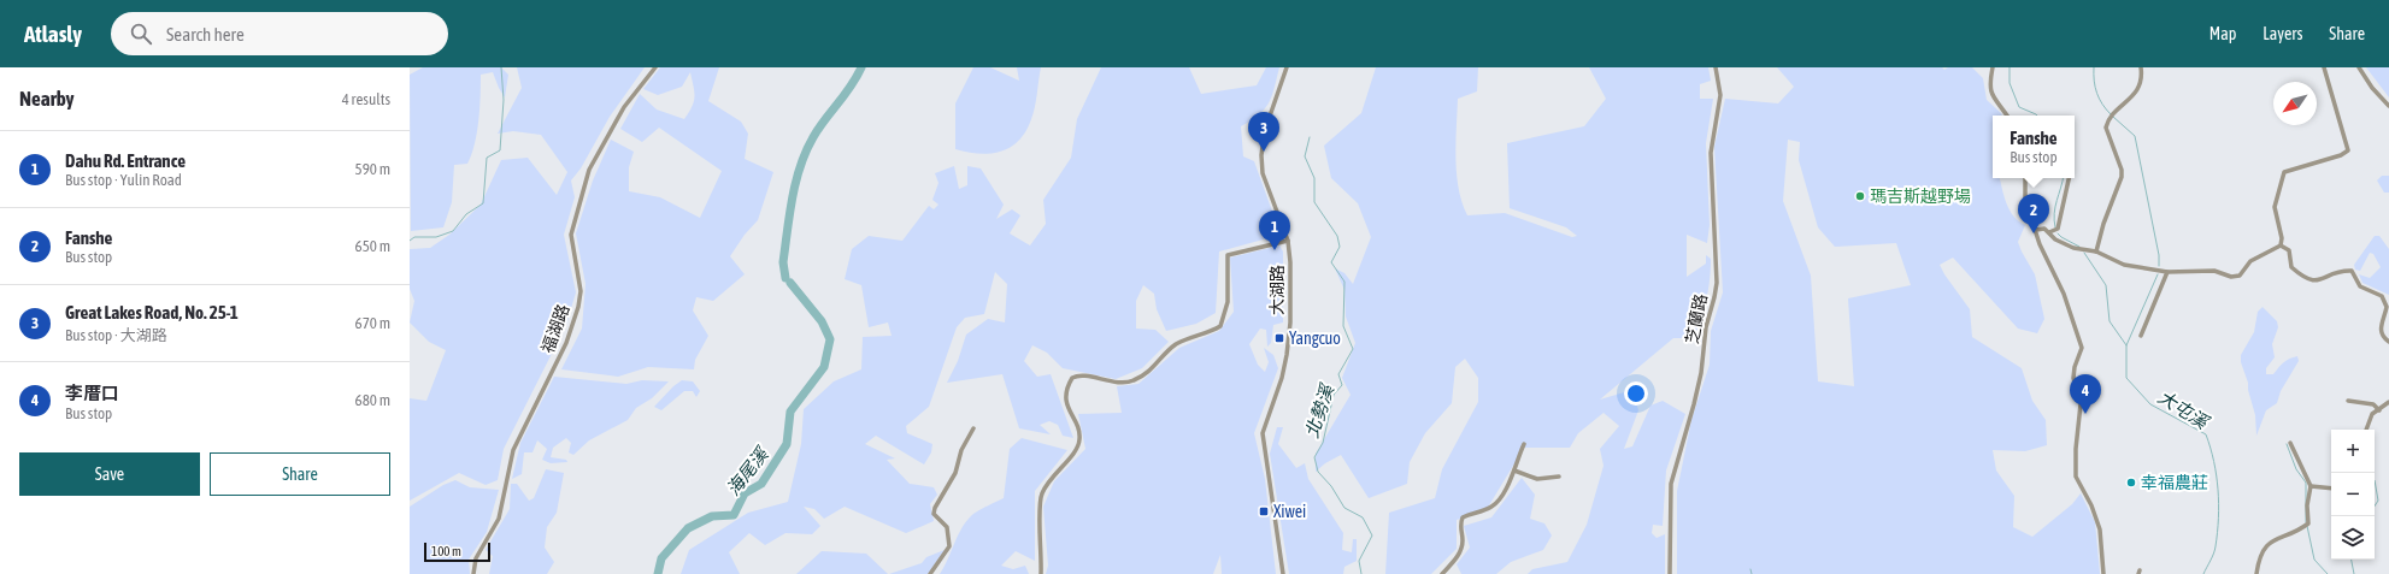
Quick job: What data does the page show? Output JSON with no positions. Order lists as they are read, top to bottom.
{
  "streets": {
    "street": ["大湖路", "芝蘭路", "福湖路"]
  },
  "water": ["大屯溪", "北勢溪", "海尾溪"],
  "places": {
    "other": ["瑪吉斯越野場", "幸福農莊"],
    "transit": ["Yangcuo", "Xiwei"]
  },
  "scale_bar": "100 m",
  "north": "bottom left",
  "page": {
    "header": "Atlasly",
    "search": "Search here",
    "nav": ["Map", "Layers", "Share"],
    "heading": ["Nearby", "4 results"],
    "pins": [
      "3",
      "2",
      "1",
      "4"
    ],
    "popup": ["Fanshe", "Bus stop"],
    "list": [
      {
        "mark": "1",
        "name": "Dahu Rd. Entrance",
        "note": "Bus stop · Yulin Road",
        "value": "590 m"
      },
      {
        "mark": "2",
        "name": "Fanshe",
        "note": "Bus stop",
        "value": "650 m"
      },
      {
        "mark": "3",
        "name": "Great Lakes Road, No. 25-1",
        "note": "Bus stop · 大湖路",
        "value": "670 m"
      },
      {
        "mark": "4",
        "name": "李厝口",
        "note": "Bus stop",
        "value": "680 m"
      }
    ],
    "map_buttons": ["+", "−"],
    "buttons": ["Save", "Share"],
    "scale": "100 m"
  }
}
